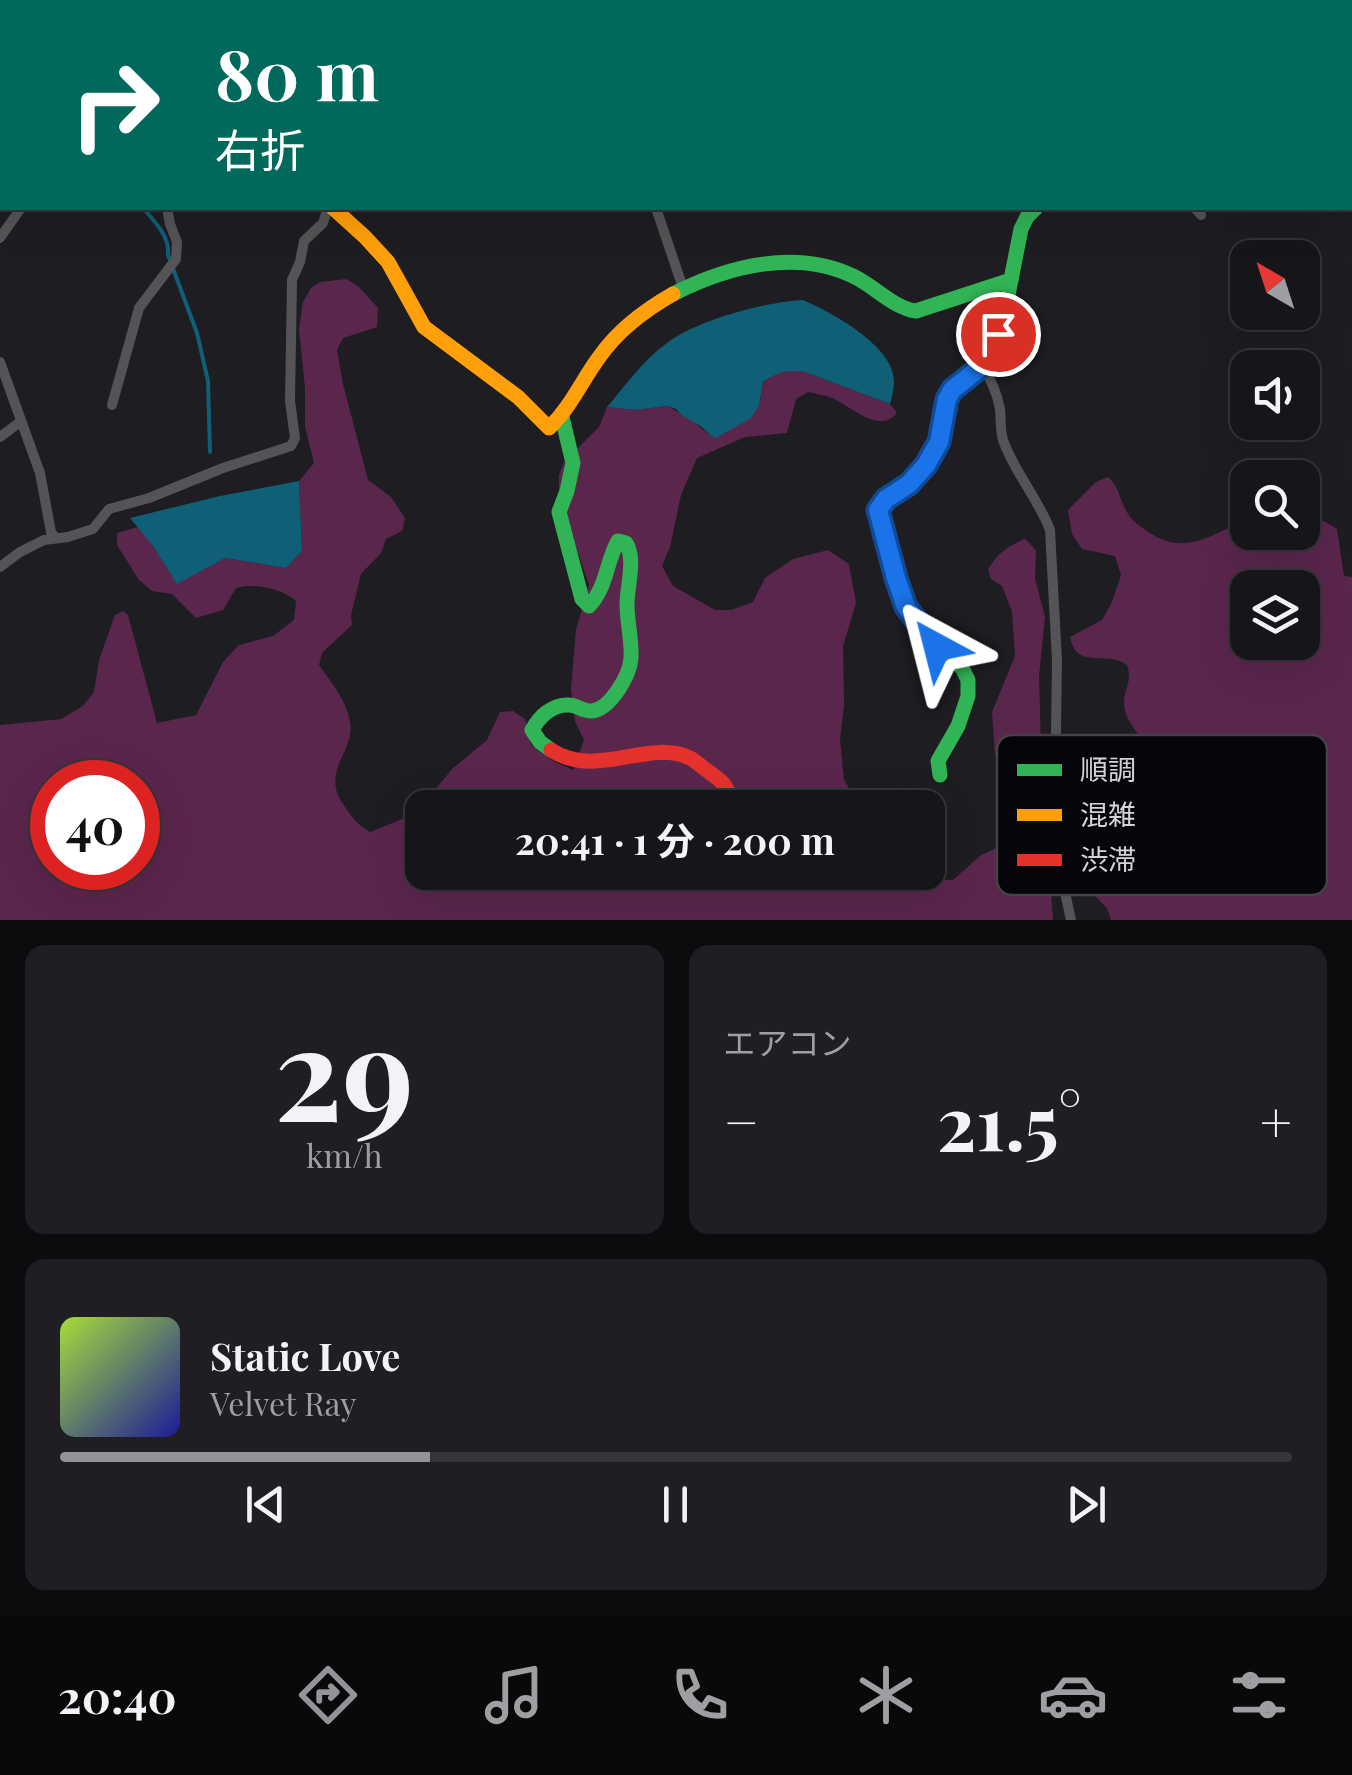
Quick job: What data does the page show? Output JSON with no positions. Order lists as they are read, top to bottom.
{
  "legend": ["順調", "混雑", "渋滞"],
  "north": "top left",
  "page": {
    "turn": ["80 m", "右折"],
    "limit": "40",
    "trip": "20:41 · 1 分 · 200 m",
    "tile": [
      ["29", "km/h"],
      "エアコン"
    ],
    "heat": ["−", "21.5°", "+"],
    "song": ["Static Love", "Velvet Ray"],
    "tabs": "20:40"
  }
}
